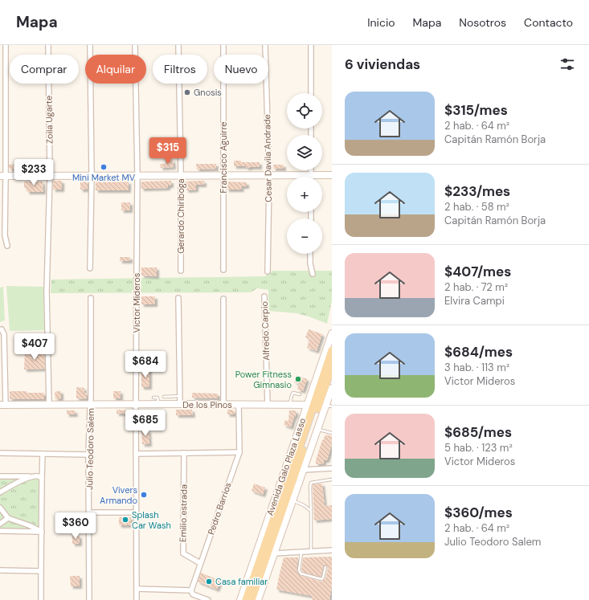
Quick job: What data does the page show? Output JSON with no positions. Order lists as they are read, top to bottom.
{
  "streets": {
    "main road": ["Avenida Galo Plaza Lasso"],
    "street": [
      "Zoila Ugarte",
      "Francisco Aguirre",
      "Cesar Davila Andrade",
      "Gerardo Chiriboga",
      "Victor Mideros",
      "Alfredo Carpio",
      "De los Pinos",
      "Julio Teodoro Salem",
      "Pedro Barrios",
      "Emilio estrada"
    ]
  },
  "crossings": [
    ["Zoila Ugarte", "De los Pinos"],
    ["Victor Mideros", "De los Pinos"],
    ["Alfredo Carpio", "De los Pinos"],
    ["De los Pinos", "Julio Teodoro Salem"],
    ["De los Pinos", "Avenida Galo Plaza Lasso"],
    ["De los Pinos", "Pedro Barrios"],
    ["Pedro Barrios", "Emilio estrada"]
  ],
  "places": [
    "Gnosis",
    "Mini Market MV",
    "Power Fitness Gimnasio",
    "Vivers Armando",
    "Splash Car Wash",
    "Casa familiar"
  ],
  "page": {
    "header": "Mapa",
    "nav": [
      "Inicio",
      "Mapa",
      "Nosotros",
      "Contacto"
    ],
    "heading": "6 viviendas",
    "chip": [
      "Comprar",
      "Alquilar",
      "Filtros",
      "Nuevo"
    ],
    "list": [
      {
        "name": "$315/mes",
        "note": "2 hab. · 64 m² · Capitán Ramón Borja"
      },
      {
        "name": "$233/mes",
        "note": "2 hab. · 58 m² · Capitán Ramón Borja"
      },
      {
        "name": "$407/mes",
        "note": "2 hab. · 72 m² · Elvira Campi"
      },
      {
        "name": "$684/mes",
        "note": "3 hab. · 113 m² · Victor Mideros"
      },
      {
        "name": "$685/mes",
        "note": "5 hab. · 123 m² · Victor Mideros"
      },
      {
        "name": "$360/mes",
        "note": "2 hab. · 64 m² · Julio Teodoro Salem"
      }
    ],
    "map_buttons": ["+", "−"],
    "price": [
      "$315",
      "$233",
      "$407",
      "$684",
      "$685",
      "$360"
    ]
  }
}
